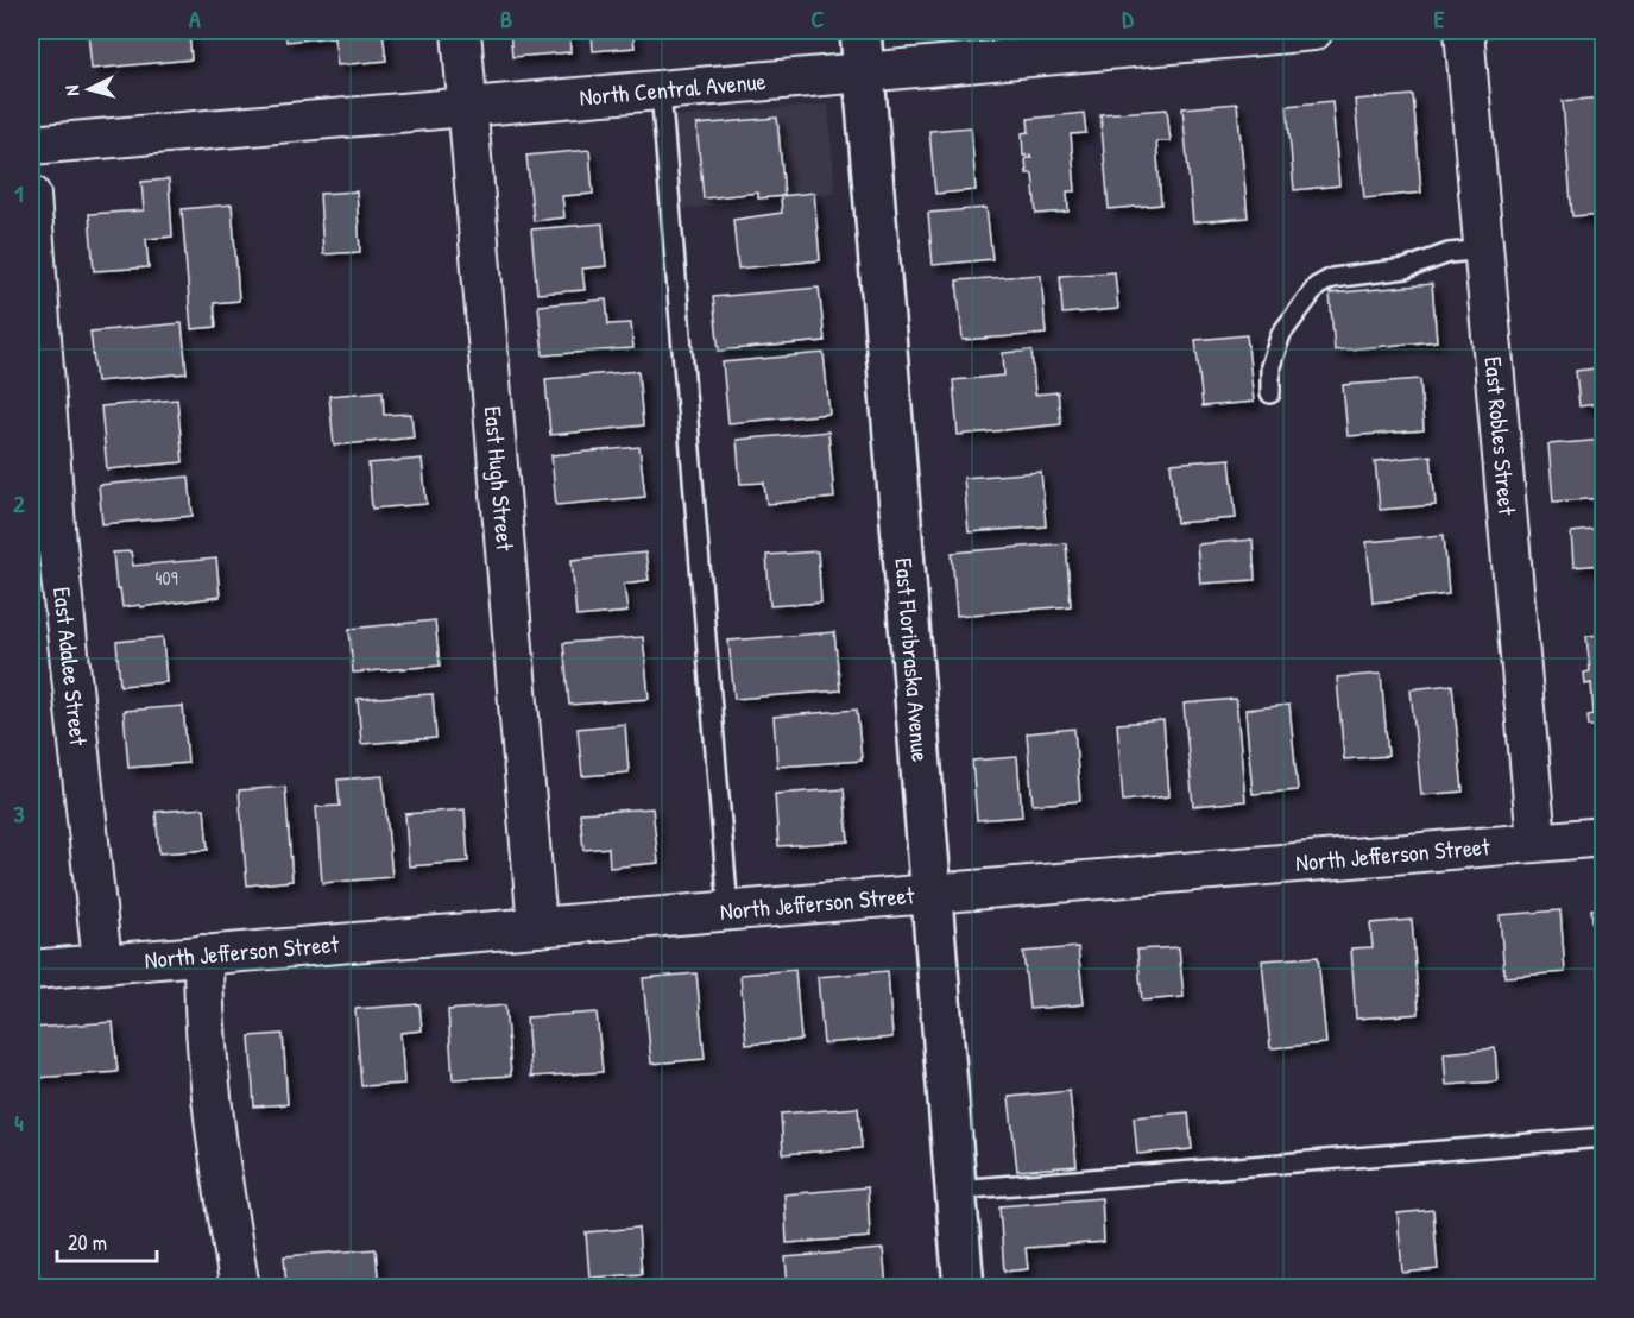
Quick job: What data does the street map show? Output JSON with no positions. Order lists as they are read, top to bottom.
{
  "streets": {
    "street": [
      "North Central Avenue",
      "East Robles Street",
      "East Hugh Street",
      "East Floribraska Avenue",
      "East Adalee Street",
      "North Jefferson Street"
    ]
  },
  "crossings": [
    ["North Central Avenue", "East Hugh Street"],
    ["North Central Avenue", "East Floribraska Avenue"],
    ["East Robles Street", "North Jefferson Street"],
    ["East Hugh Street", "North Jefferson Street"],
    ["East Floribraska Avenue", "North Jefferson Street"],
    ["East Adalee Street", "North Jefferson Street"]
  ],
  "house_numbers": ["409"],
  "scale_bar": "20 m",
  "north": "left",
  "grid": {
    "columns": [
      "A",
      "B",
      "C",
      "D",
      "E"
    ],
    "rows": [
      "1",
      "2",
      "3",
      "4"
    ]
  }
}
